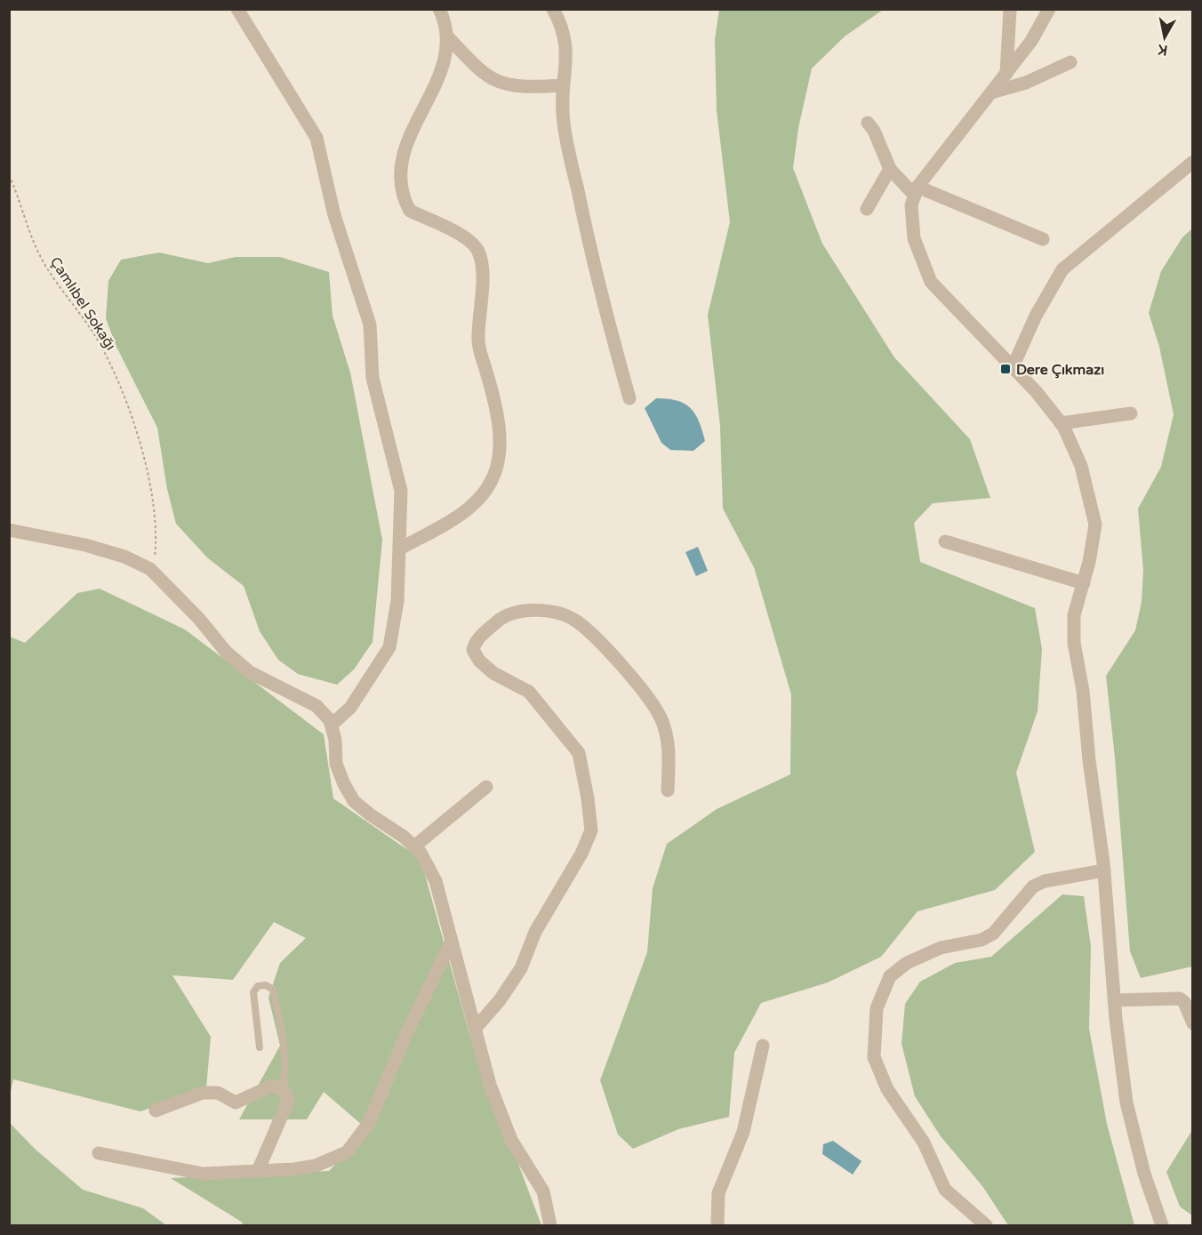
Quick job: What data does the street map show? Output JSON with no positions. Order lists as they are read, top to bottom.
{
  "streets": {
    "path": ["Çamlıbel Sokağı"]
  },
  "places": {
    "transit": ["Dere Çıkmazı"]
  },
  "north": "bottom"
}
